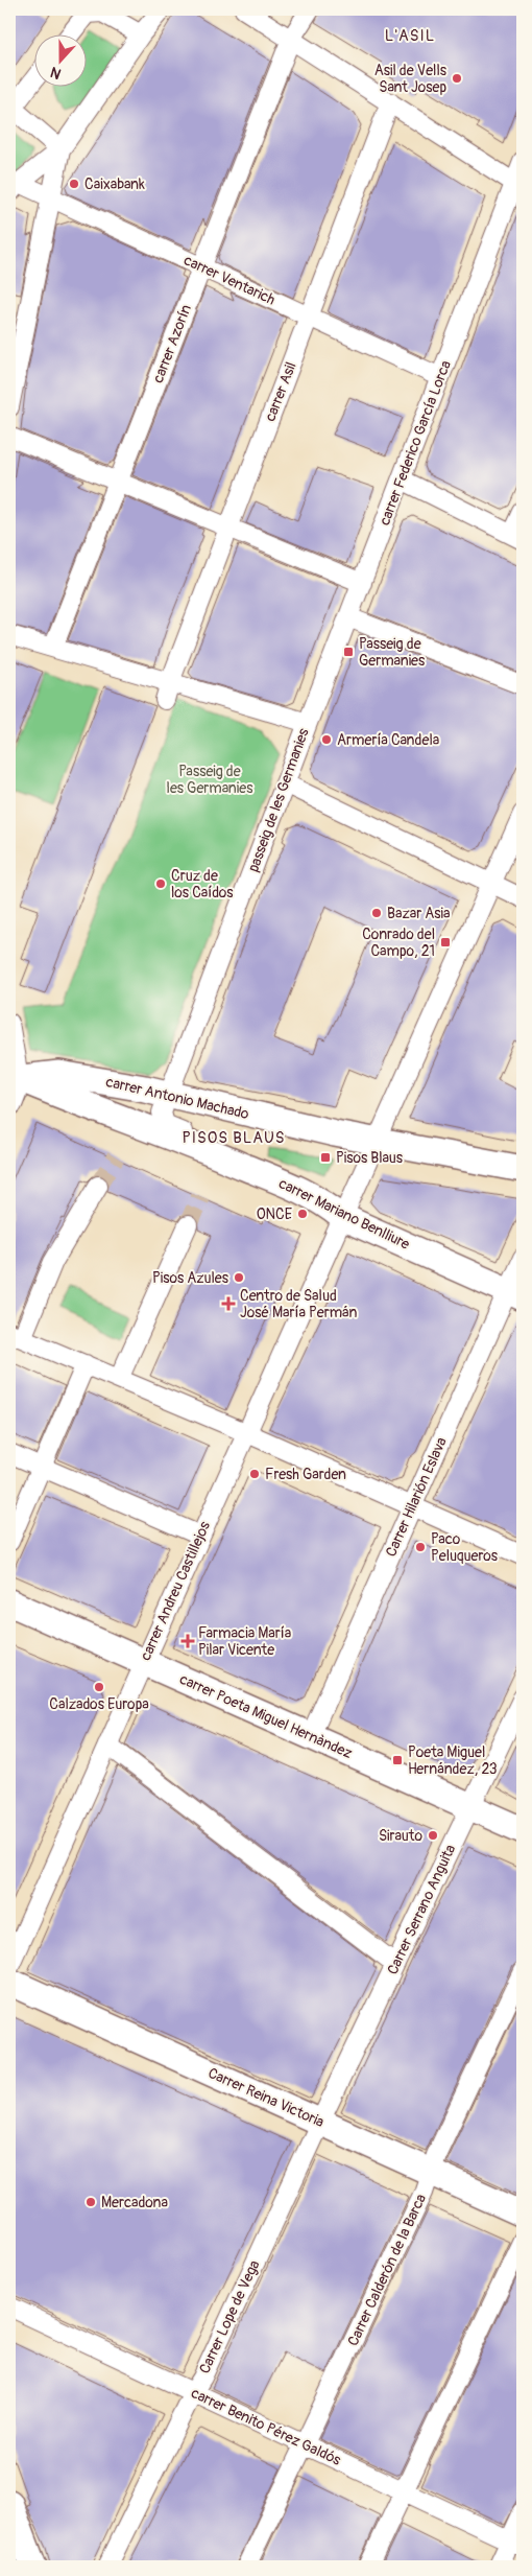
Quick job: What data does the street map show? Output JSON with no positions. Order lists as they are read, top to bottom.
{
  "streets": {
    "main road": [
      "carrer Antonio Machado",
      "carrer Mariano Benlliure",
      "carrer Poeta Miguel Hernàndez",
      "Carrer Reina Victoria"
    ],
    "street": [
      "carrer Ventarich",
      "carrer Azorín",
      "carrer Asil",
      "carrer Federico García Lorca",
      "passeig de les Germanies",
      "Carrer Hilarión Eslava",
      "carrer Andreu Castillejos",
      "Carrer Serrano Anguita",
      "Carrer Calderón de la Barca",
      "Carrer Lope de Vega",
      "carrer Benito Pérez Galdós"
    ]
  },
  "crossings": [
    ["carrer Ventarich", "carrer Azorín"],
    ["carrer Ventarich", "carrer Asil"],
    ["carrer Ventarich", "carrer Federico García Lorca"],
    ["carrer Azorín", "passeig de les Germanies"],
    ["carrer Asil", "passeig de les Germanies"],
    ["carrer Federico García Lorca", "passeig de les Germanies"],
    ["passeig de les Germanies", "carrer Antonio Machado"],
    ["passeig de les Germanies", "carrer Mariano Benlliure"],
    ["carrer Antonio Machado", "carrer Mariano Benlliure"],
    ["carrer Antonio Machado", "carrer Andreu Castillejos"],
    ["carrer Mariano Benlliure", "Carrer Hilarión Eslava"],
    ["carrer Mariano Benlliure", "carrer Andreu Castillejos"],
    ["Carrer Hilarión Eslava", "carrer Poeta Miguel Hernàndez"],
    ["carrer Andreu Castillejos", "carrer Poeta Miguel Hernàndez"],
    ["carrer Poeta Miguel Hernàndez", "Carrer Serrano Anguita"],
    ["Carrer Serrano Anguita", "Carrer Reina Victoria"],
    ["Carrer Serrano Anguita", "Carrer Lope de Vega"],
    ["Carrer Reina Victoria", "Carrer Calderón de la Barca"],
    ["Carrer Reina Victoria", "Carrer Lope de Vega"],
    ["Carrer Calderón de la Barca", "carrer Benito Pérez Galdós"],
    ["Carrer Lope de Vega", "carrer Benito Pérez Galdós"]
  ],
  "districts": ["L'ASIL", "PISOS BLAUS"],
  "parks": ["Passeig de les Germanies"],
  "places": {
    "other": [
      "Asil de Vells Sant Josep",
      "Caixabank",
      "Armería Candela",
      "Cruz de los Caídos",
      "Bazar Asia",
      "ONCE",
      "Pisos Azules",
      "Fresh Garden",
      "Paco Peluqueros",
      "Calzados Europa",
      "Sirauto",
      "Mercadona"
    ],
    "transit": [
      "Passeig de Germanies",
      "Conrado del Campo, 21",
      "Pisos Blaus",
      "Poeta Miguel Hernández, 23"
    ],
    "health": ["Centro de Salud José María Permán", "Farmacia María Pilar Vicente"]
  },
  "north": "bottom"
}
